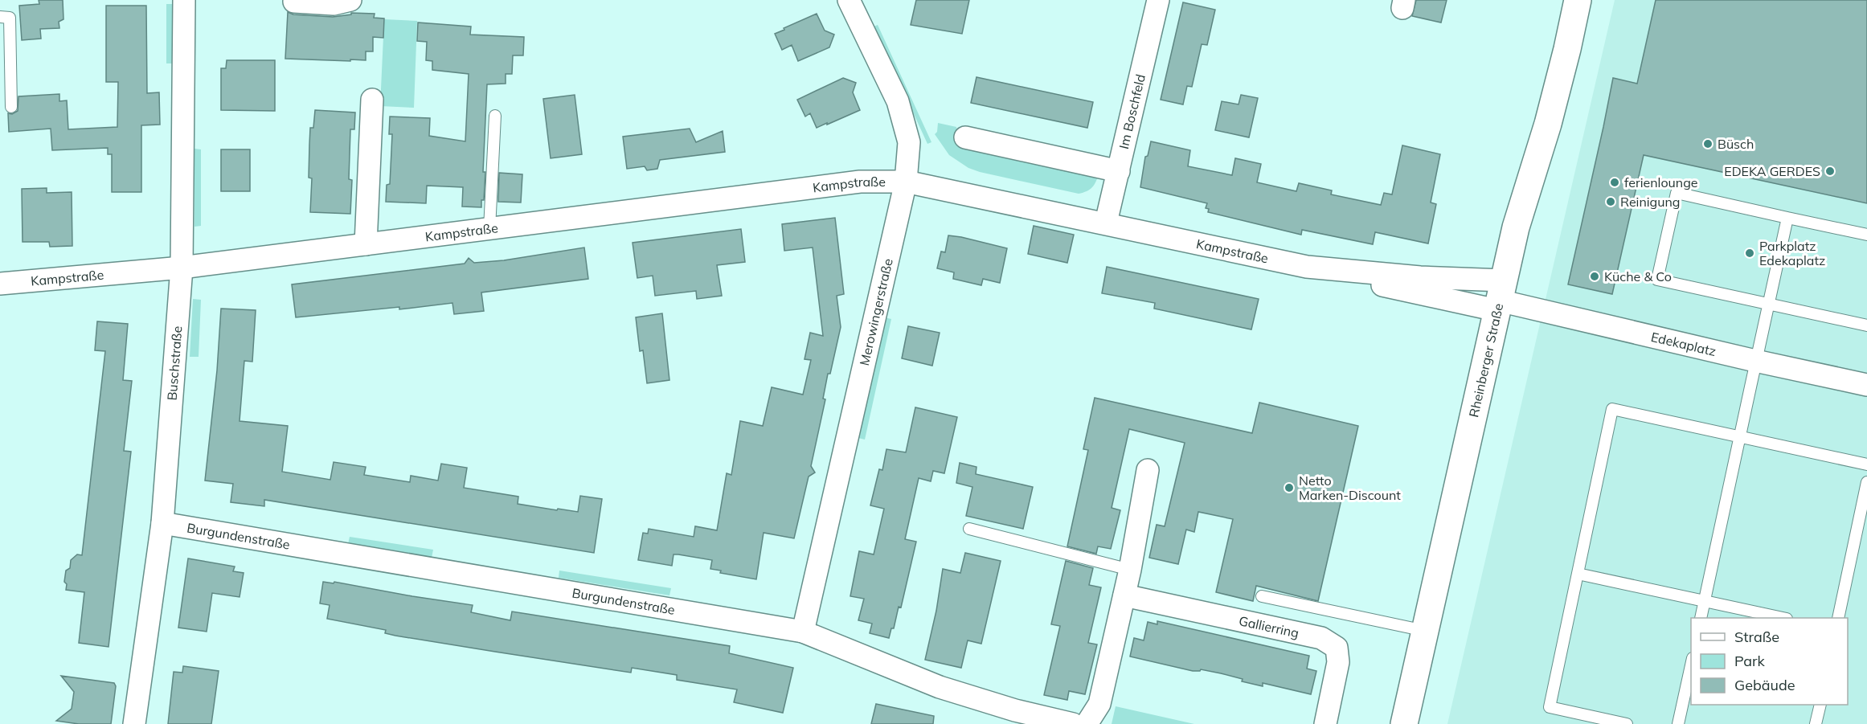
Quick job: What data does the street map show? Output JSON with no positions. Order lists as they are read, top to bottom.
{
  "streets": {
    "main road": ["Rheinberger Straße"],
    "street": [
      "Im Boschfeld",
      "Kampstraße",
      "Merowingerstraße",
      "Edekaplatz",
      "Buschstraße",
      "Burgundenstraße",
      "Gallierring"
    ]
  },
  "crossings": [
    ["Im Boschfeld", "Kampstraße"],
    ["Kampstraße", "Merowingerstraße"],
    ["Kampstraße", "Edekaplatz"],
    ["Kampstraße", "Rheinberger Straße"],
    ["Kampstraße", "Buschstraße"],
    ["Merowingerstraße", "Burgundenstraße"],
    ["Edekaplatz", "Rheinberger Straße"],
    ["Buschstraße", "Burgundenstraße"]
  ],
  "places": [
    "Büsch",
    "EDEKA GERDES",
    "ferienlounge",
    "Reinigung",
    "Parkplatz Edekaplatz",
    "Küche & Co",
    "Netto Marken-Discount"
  ],
  "legend": ["Straße", "Park", "Gebäude"]
}
